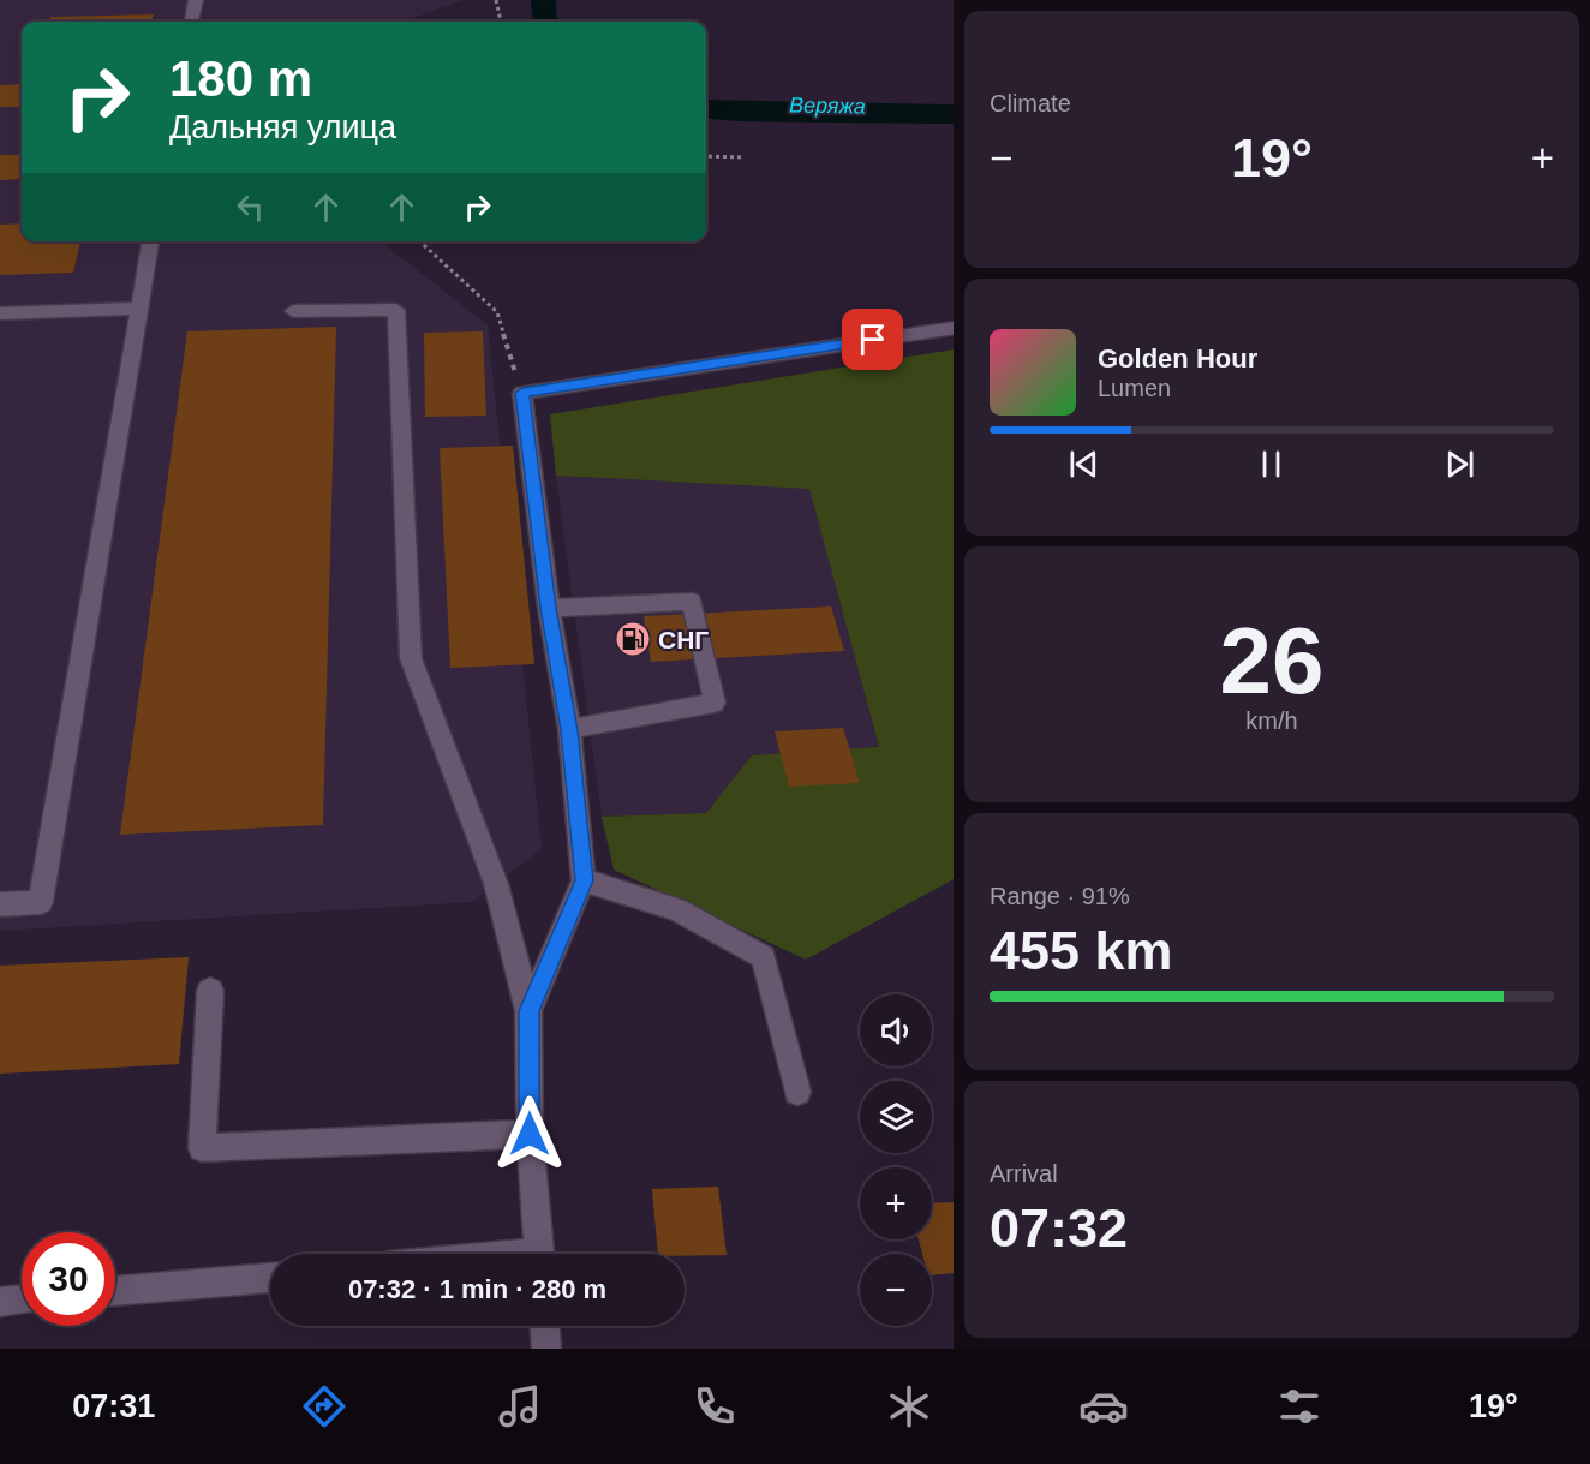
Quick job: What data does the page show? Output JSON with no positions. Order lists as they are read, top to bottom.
{
  "water": ["Веряжа"],
  "places": {
    "fuel station": ["СНГ"]
  },
  "page": {
    "tile": [
      "Climate",
      ["26", "km/h"],
      ["Range · 91%", "455 km"],
      ["Arrival", "07:32"]
    ],
    "turn": ["180 m", "Дальняя улица"],
    "heat": ["−", "19°", "+"],
    "song": ["Golden Hour", "Lumen"],
    "map_buttons": ["+", "−"],
    "limit": "30",
    "trip": "07:32 · 1 min · 280 m",
    "tabs": ["07:31", "19°"]
  }
}
